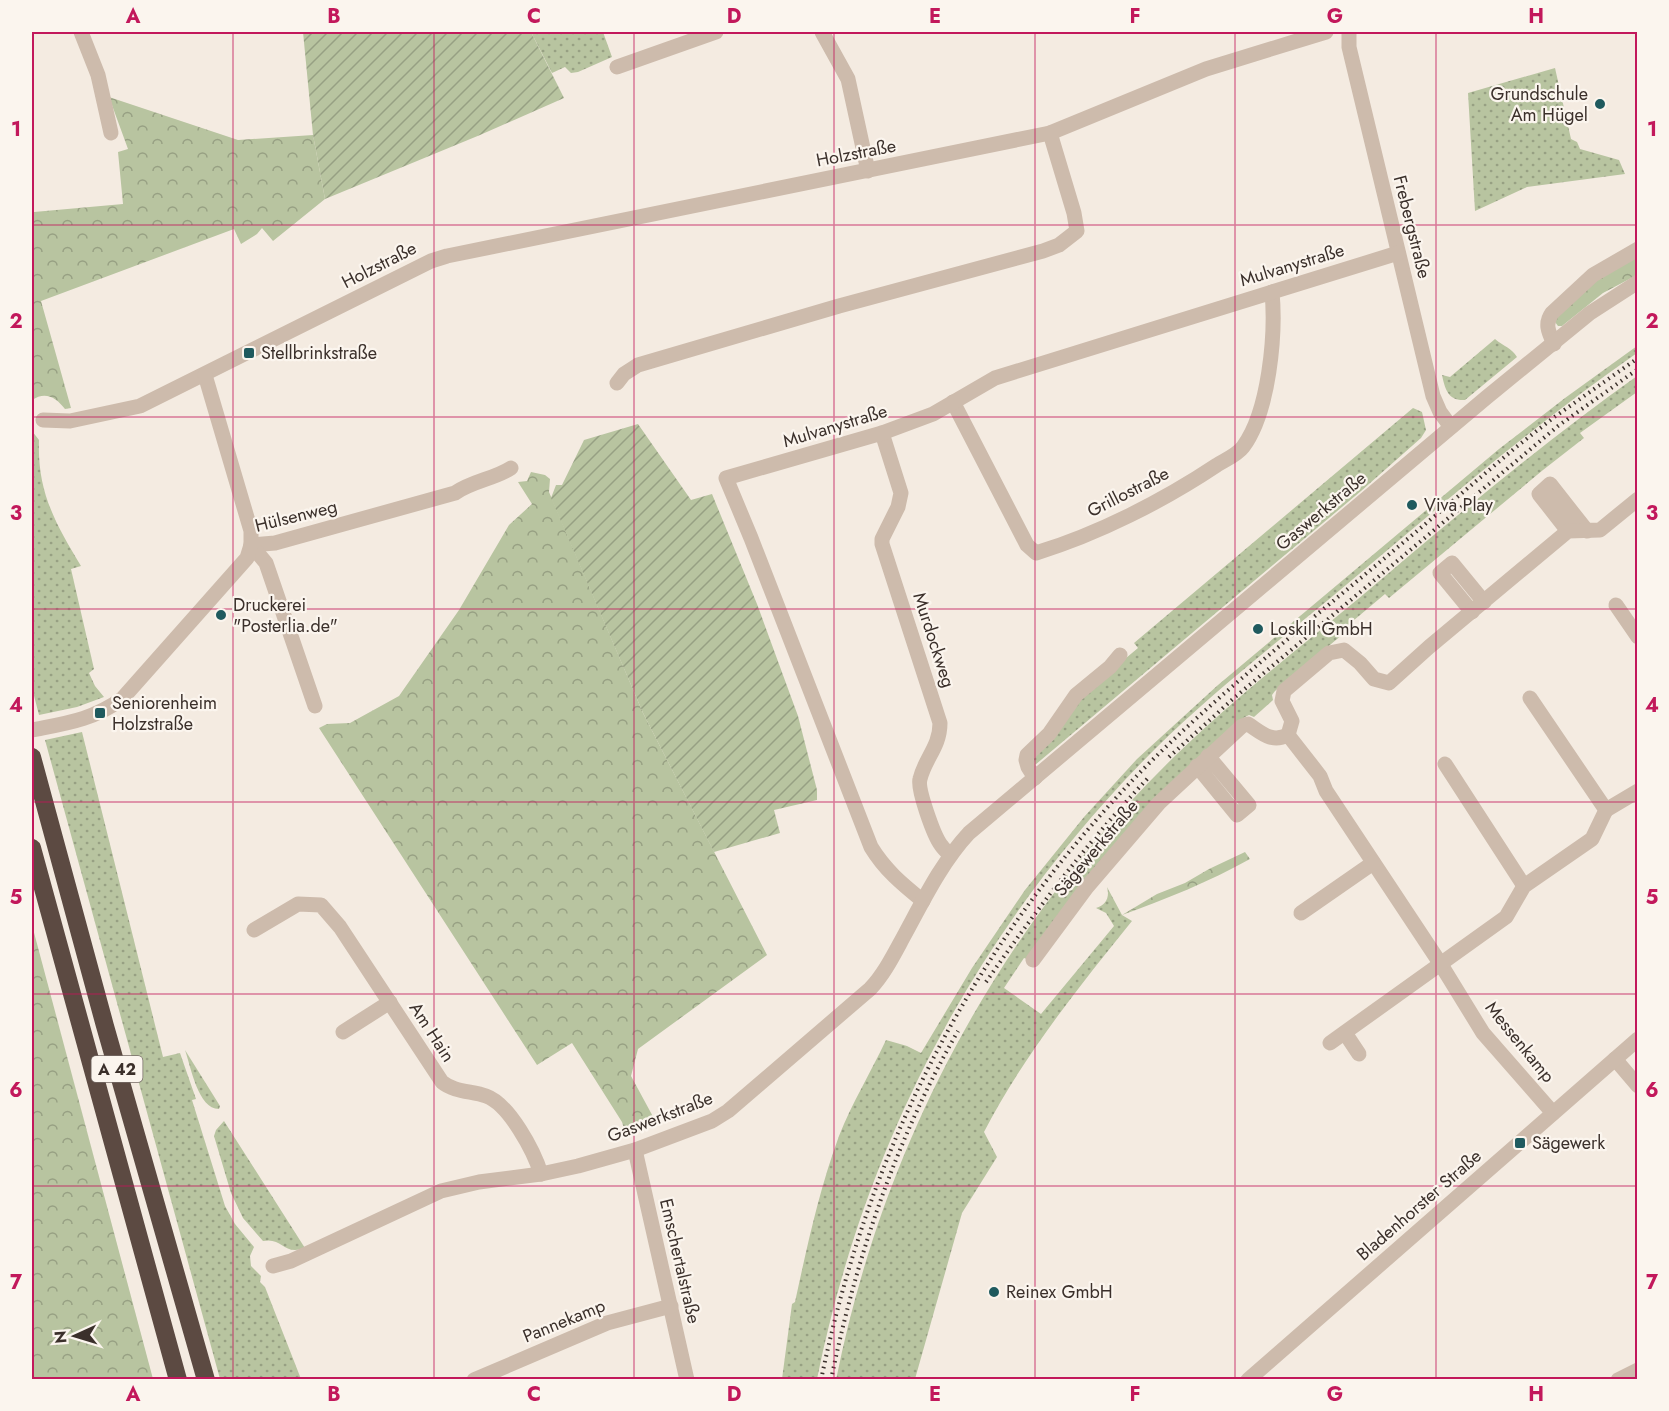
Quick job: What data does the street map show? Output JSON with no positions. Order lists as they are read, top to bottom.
{
  "streets": {
    "highway": ["A 42"],
    "street": [
      "Holzstraße",
      "Frebergstraße",
      "Mulvanystraße",
      "Grillostraße",
      "Gaswerkstraße",
      "Hülsenweg",
      "Murdockweg",
      "Sägewerkstraße",
      "Am Hain",
      "Messenkamp",
      "Bladenhorster Straße",
      "Emschertalstraße",
      "Pannekamp"
    ]
  },
  "crossings": [
    ["Frebergstraße", "Mulvanystraße"],
    ["Frebergstraße", "Gaswerkstraße"],
    ["Mulvanystraße", "Grillostraße"],
    ["Mulvanystraße", "Gaswerkstraße"],
    ["Mulvanystraße", "Murdockweg"],
    ["Gaswerkstraße", "Murdockweg"],
    ["Gaswerkstraße", "Am Hain"],
    ["Gaswerkstraße", "Emschertalstraße"],
    ["Sägewerkstraße", "Messenkamp"],
    ["Messenkamp", "Bladenhorster Straße"],
    ["Emschertalstraße", "Pannekamp"]
  ],
  "places": {
    "other": [
      "Grundschule Am Hügel",
      "Viva Play",
      "Druckerei \"Posterlia.de\"",
      "Loskill GmbH",
      "Reinex GmbH"
    ],
    "transit": ["Stellbrinkstraße", "Seniorenheim Holzstraße", "Sägewerk"]
  },
  "north": "left",
  "grid": {
    "columns": [
      "A",
      "B",
      "C",
      "D",
      "E",
      "F",
      "G",
      "H"
    ],
    "rows": [
      "1",
      "2",
      "3",
      "4",
      "5",
      "6",
      "7"
    ]
  }
}
